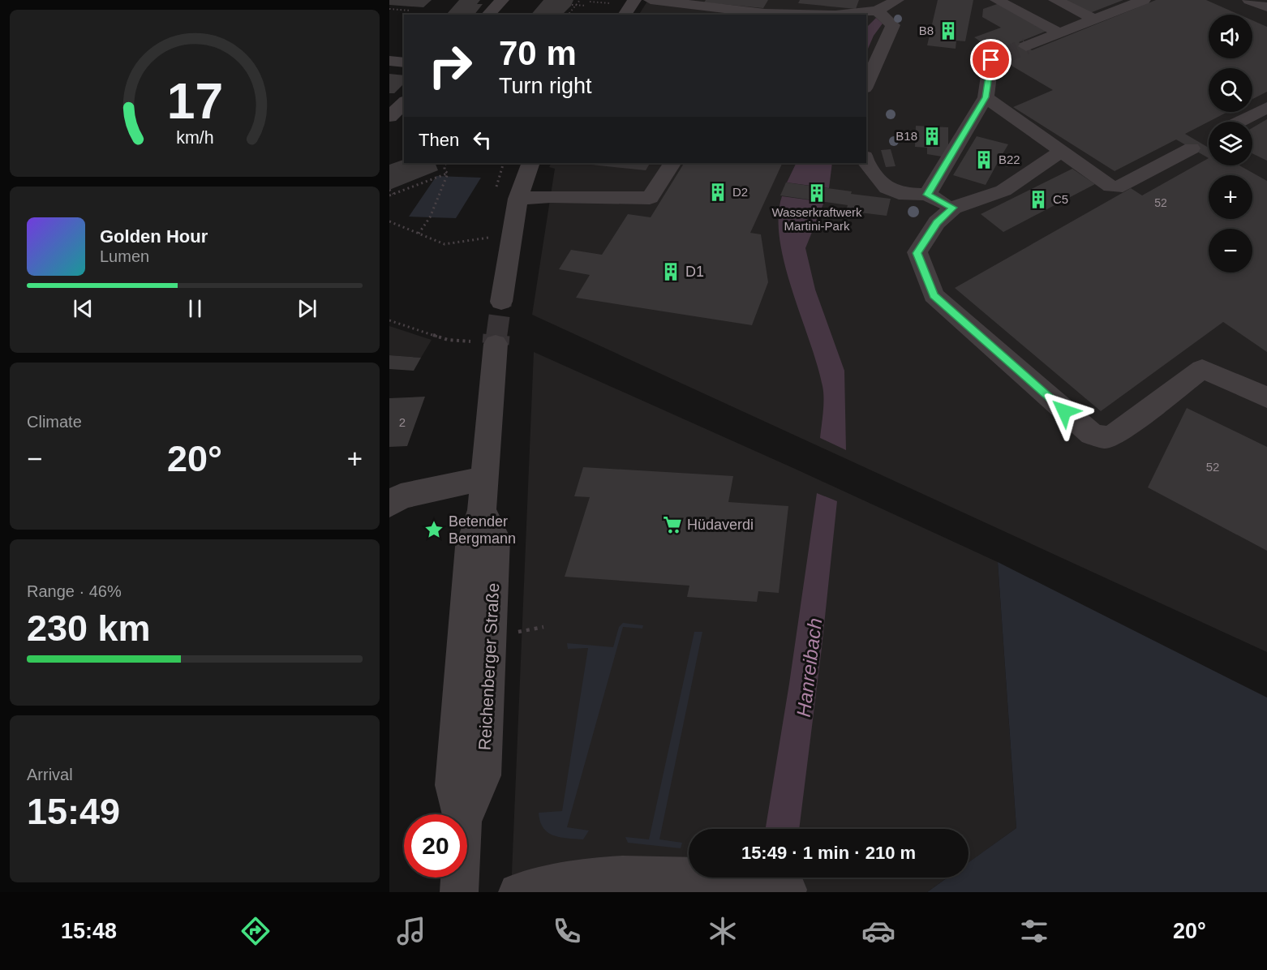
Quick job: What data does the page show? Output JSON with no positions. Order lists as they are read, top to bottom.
{
  "streets": {
    "street": ["Reichenberger Straße"]
  },
  "water": ["Hanreibach"],
  "places": {
    "building": [
      "B8",
      "B18",
      "B22",
      "D2",
      "Wasserkraftwerk Martini-Park",
      "C5",
      "D1"
    ],
    "supermarket": ["Hüdaverdi"],
    "place": ["Betender Bergmann"]
  },
  "house_numbers": ["52", "2", "52"],
  "page": {
    "map_buttons": ["+", "−"],
    "turn": ["70 m", "Turn right"],
    "then": "Then",
    "song": ["Golden Hour", "Lumen"],
    "tile": [
      "Climate",
      ["Range · 46%", "230 km"],
      ["Arrival", "15:49"]
    ],
    "heat": ["−", "20°", "+"],
    "limit": "20",
    "trip": "15:49 · 1 min · 210 m",
    "tabs": ["15:48", "20°"],
    "gauge": ["17", "km/h"]
  }
}
